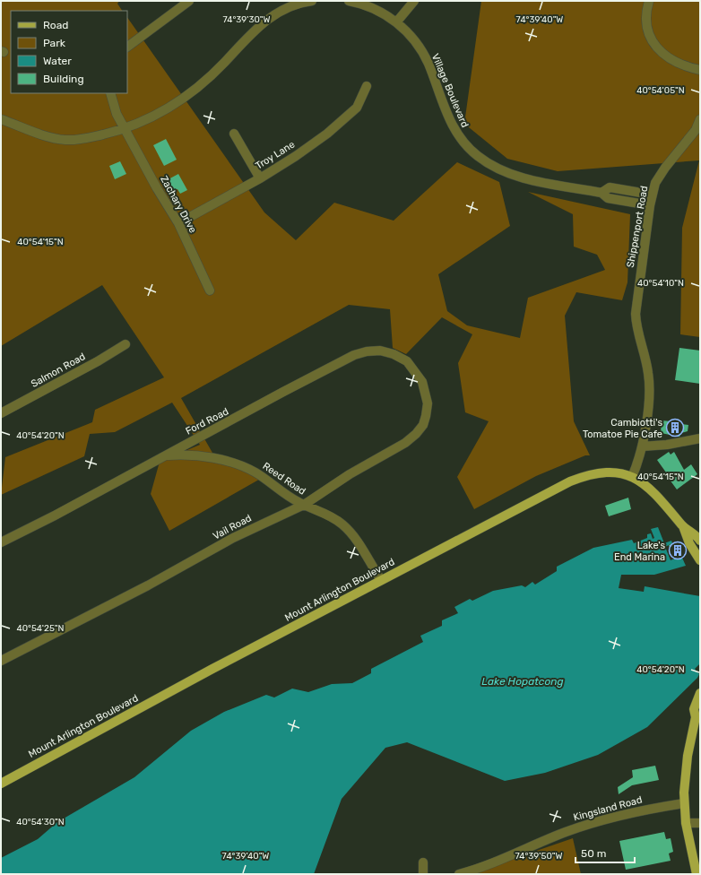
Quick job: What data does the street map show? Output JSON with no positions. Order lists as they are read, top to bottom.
{
  "streets": {
    "main road": ["Mount Arlington Boulevard"],
    "street": [
      "Village Boulevard",
      "Troy Lane",
      "Zachary Drive",
      "Shippenport Road",
      "Salmon Road",
      "Ford Road",
      "Reed Road",
      "Vail Road",
      "Kingsland Road"
    ]
  },
  "crossings": [
    ["Village Boulevard", "Shippenport Road"],
    ["Troy Lane", "Zachary Drive"],
    ["Shippenport Road", "Mount Arlington Boulevard"],
    ["Ford Road", "Reed Road"],
    ["Ford Road", "Vail Road"],
    ["Reed Road", "Vail Road"],
    ["Reed Road", "Mount Arlington Boulevard"]
  ],
  "water": ["Lake Hopatcong"],
  "places": {
    "building": ["Cambiotti's Tomatoe Pie Cafe", "Lake's End Marina"]
  },
  "legend": [
    "Road",
    "Park",
    "Water",
    "Building"
  ],
  "scale_bar": "50 m",
  "coordinates": [
    "74°39'40\"W",
    "74°39'30\"W",
    "40°54'05\"N",
    "40°54'15\"N",
    "40°54'10\"N",
    "40°54'20\"N",
    "40°54'25\"N",
    "40°54'30\"N",
    "74°39'50\"W"
  ]
}
